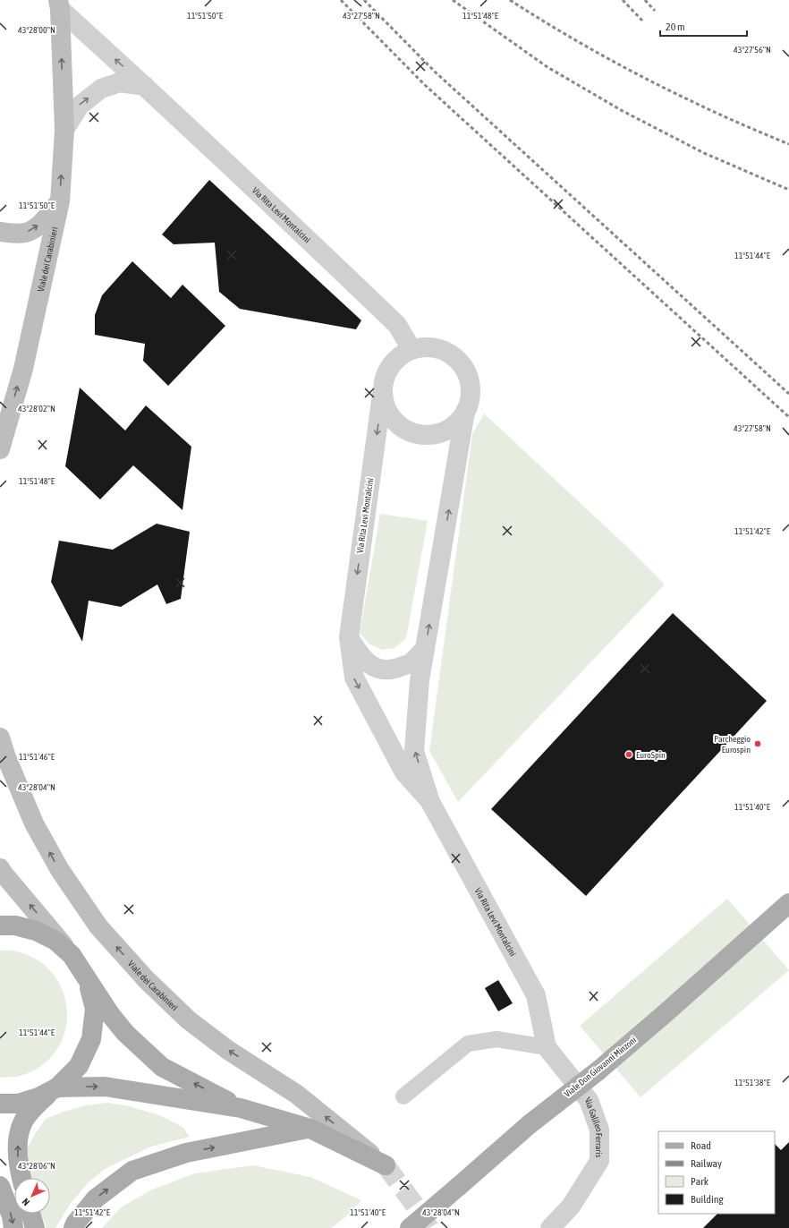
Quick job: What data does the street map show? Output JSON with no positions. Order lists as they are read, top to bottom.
{
  "streets": {
    "main road": ["Viale dei Carabinieri", "Viale Don Giovanni Minzoni"],
    "street": ["Via Rita Levi Montalcini", "Via Galileo Ferraris"]
  },
  "crossings": [
    ["Via Rita Levi Montalcini", "Viale dei Carabinieri"],
    ["Via Rita Levi Montalcini", "Via Galileo Ferraris"]
  ],
  "places": ["Parcheggio Eurospin", "EuroSpin"],
  "legend": [
    "Road",
    "Railway",
    "Park",
    "Building"
  ],
  "scale_bar": "20 m",
  "north": "bottom left",
  "coordinates": [
    "11°51'50\"E",
    "43°27'58\"N",
    "11°51'48\"E",
    "43°28'00\"N",
    "43°27'56\"N",
    "11°51'44\"E",
    "43°28'02\"N",
    "11°51'42\"E",
    "11°51'46\"E",
    "43°28'04\"N",
    "11°51'40\"E",
    "11°51'38\"E",
    "43°28'06\"N"
  ]
}
